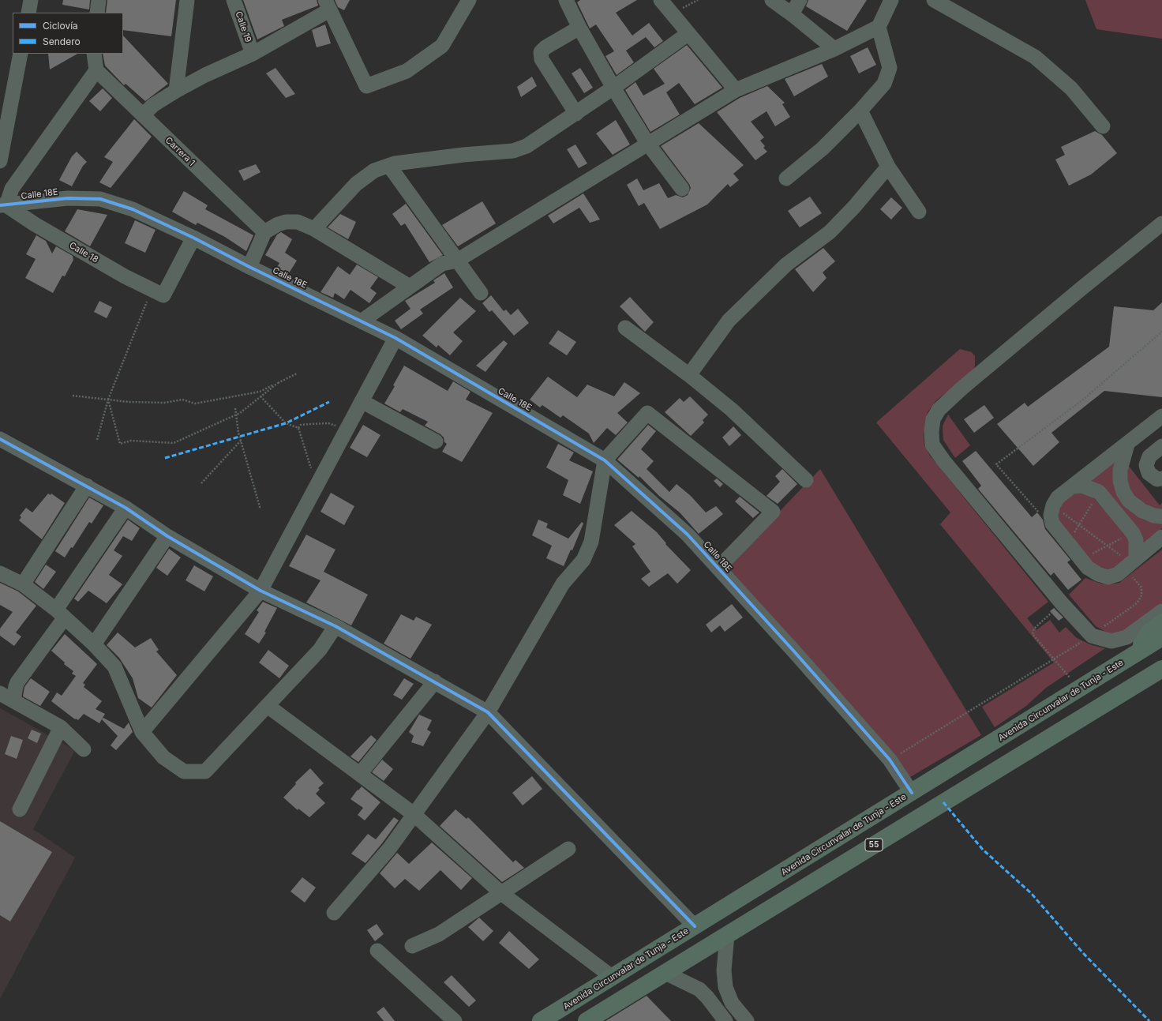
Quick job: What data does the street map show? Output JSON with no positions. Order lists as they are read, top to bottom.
{
  "streets": {
    "highway": ["Avenida Circunvalar de Tunja - Este", "55"],
    "street": [
      "Calle 19",
      "Carrera 1",
      "Calle 18E",
      "Calle 18"
    ]
  },
  "crossings": [
    ["Calle 18E", "Calle 18"],
    ["Calle 18E", "Avenida Circunvalar de Tunja - Este"]
  ],
  "legend": ["Ciclovía", "Sendero"]
}
